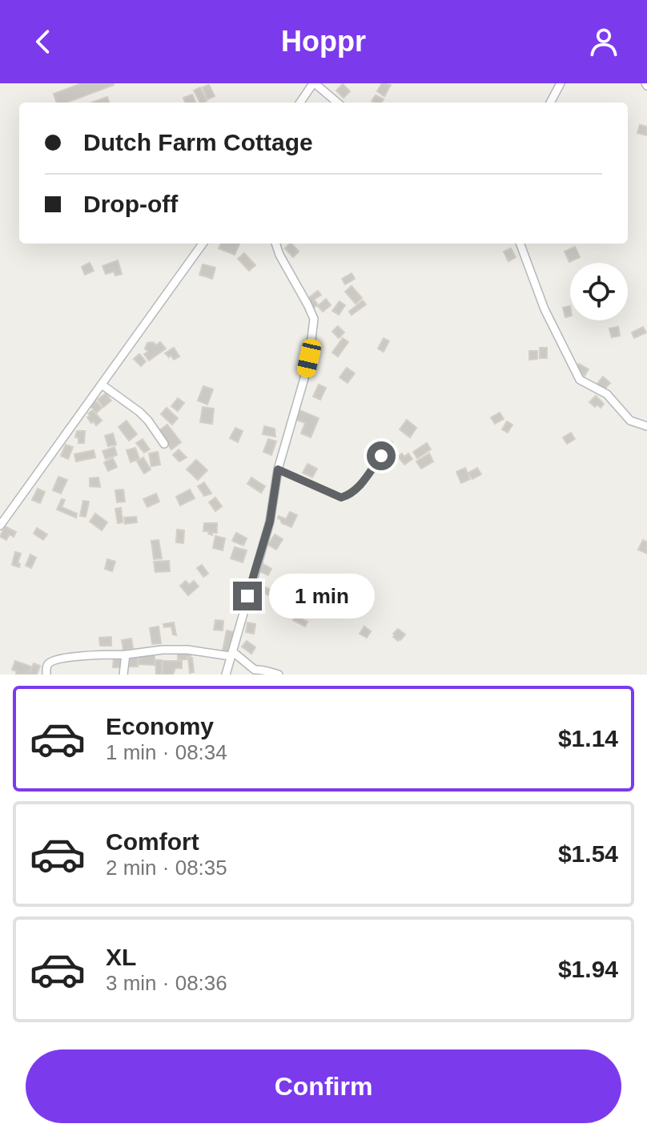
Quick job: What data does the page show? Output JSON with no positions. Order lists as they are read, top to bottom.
{
  "page": {
    "header": "Hoppr",
    "banner": ["Dutch Farm Cottage", "Drop-off"],
    "bubble": "1 min",
    "list": [
      {
        "name": "Economy",
        "note": "1 min · 08:34",
        "value": "$1.14"
      },
      {
        "name": "Comfort",
        "note": "2 min · 08:35",
        "value": "$1.54"
      },
      {
        "name": "XL",
        "note": "3 min · 08:36",
        "value": "$1.94"
      }
    ],
    "buttons": "Confirm"
  }
}
